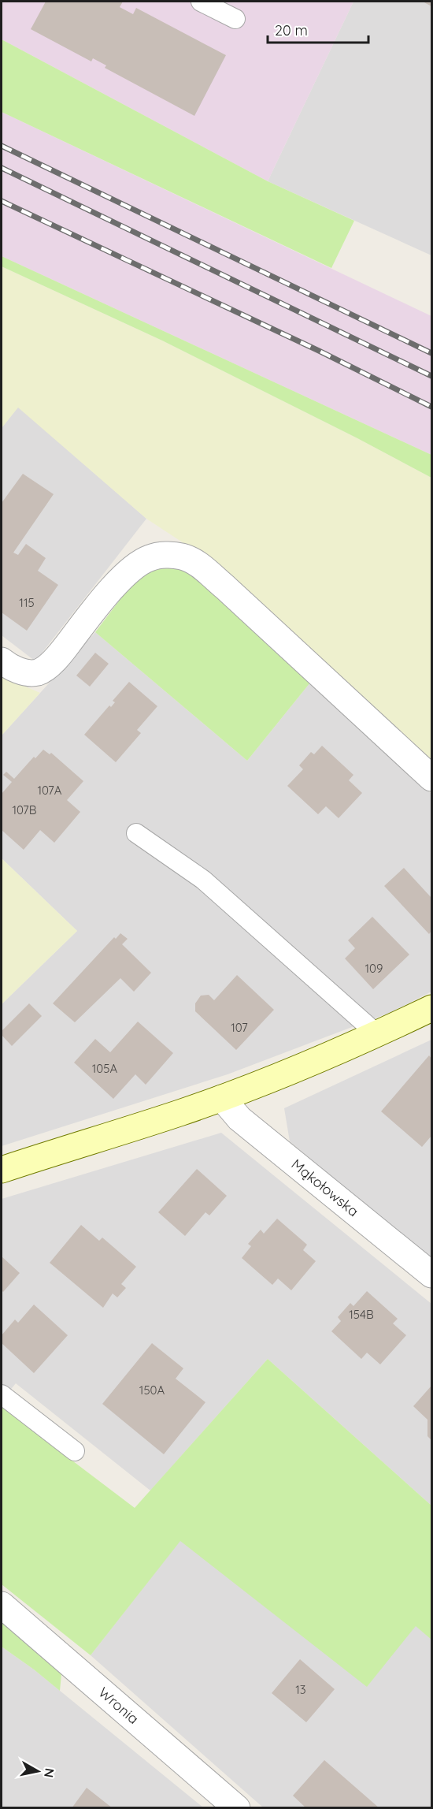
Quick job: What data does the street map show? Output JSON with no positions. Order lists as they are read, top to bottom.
{
  "streets": {
    "street": ["Mąkołowska", "Wronia"]
  },
  "house_numbers": [
    "115",
    "107A",
    "107B",
    "109",
    "107",
    "105A",
    "154B",
    "150A",
    "13"
  ],
  "scale_bar": "20 m",
  "north": "right"
}
